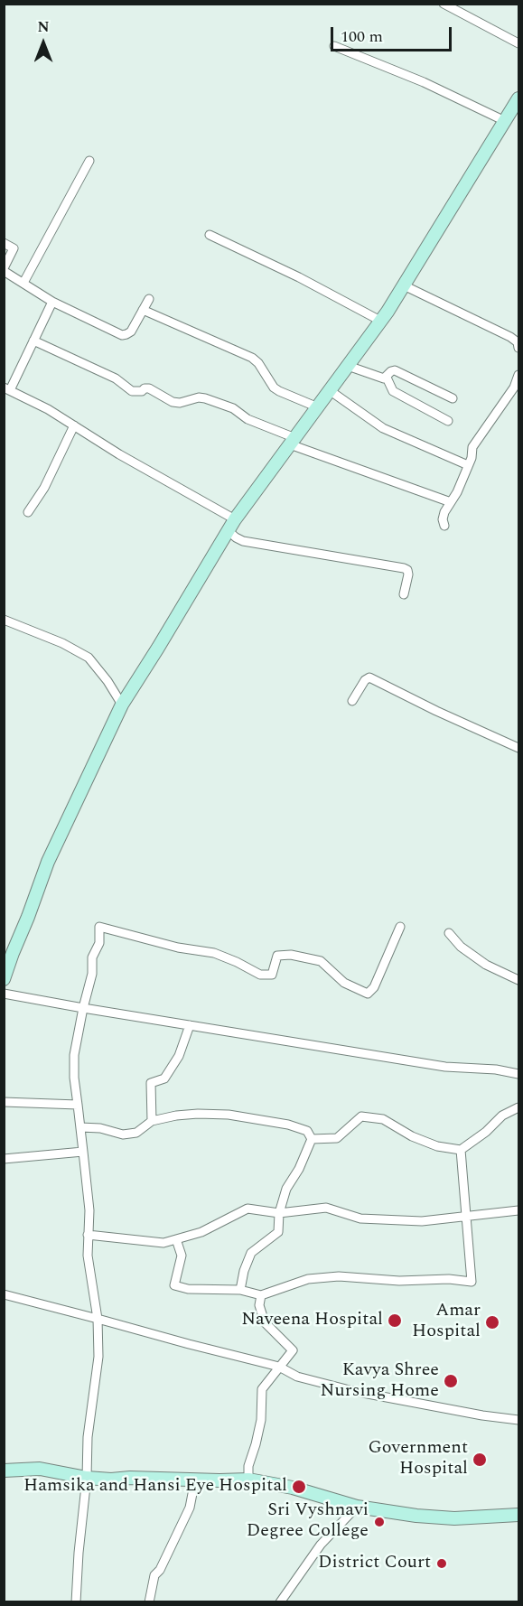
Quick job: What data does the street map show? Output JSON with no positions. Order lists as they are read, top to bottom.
{
  "places": [
    "Naveena Hospital",
    "Amar Hospital",
    "Kavya Shree Nursing Home",
    "Government Hospital",
    "Hamsika and Hansi Eye Hospital",
    "Sri Vyshnavi Degree College",
    "District Court"
  ],
  "scale_bar": "100 m",
  "north": "top"
}
